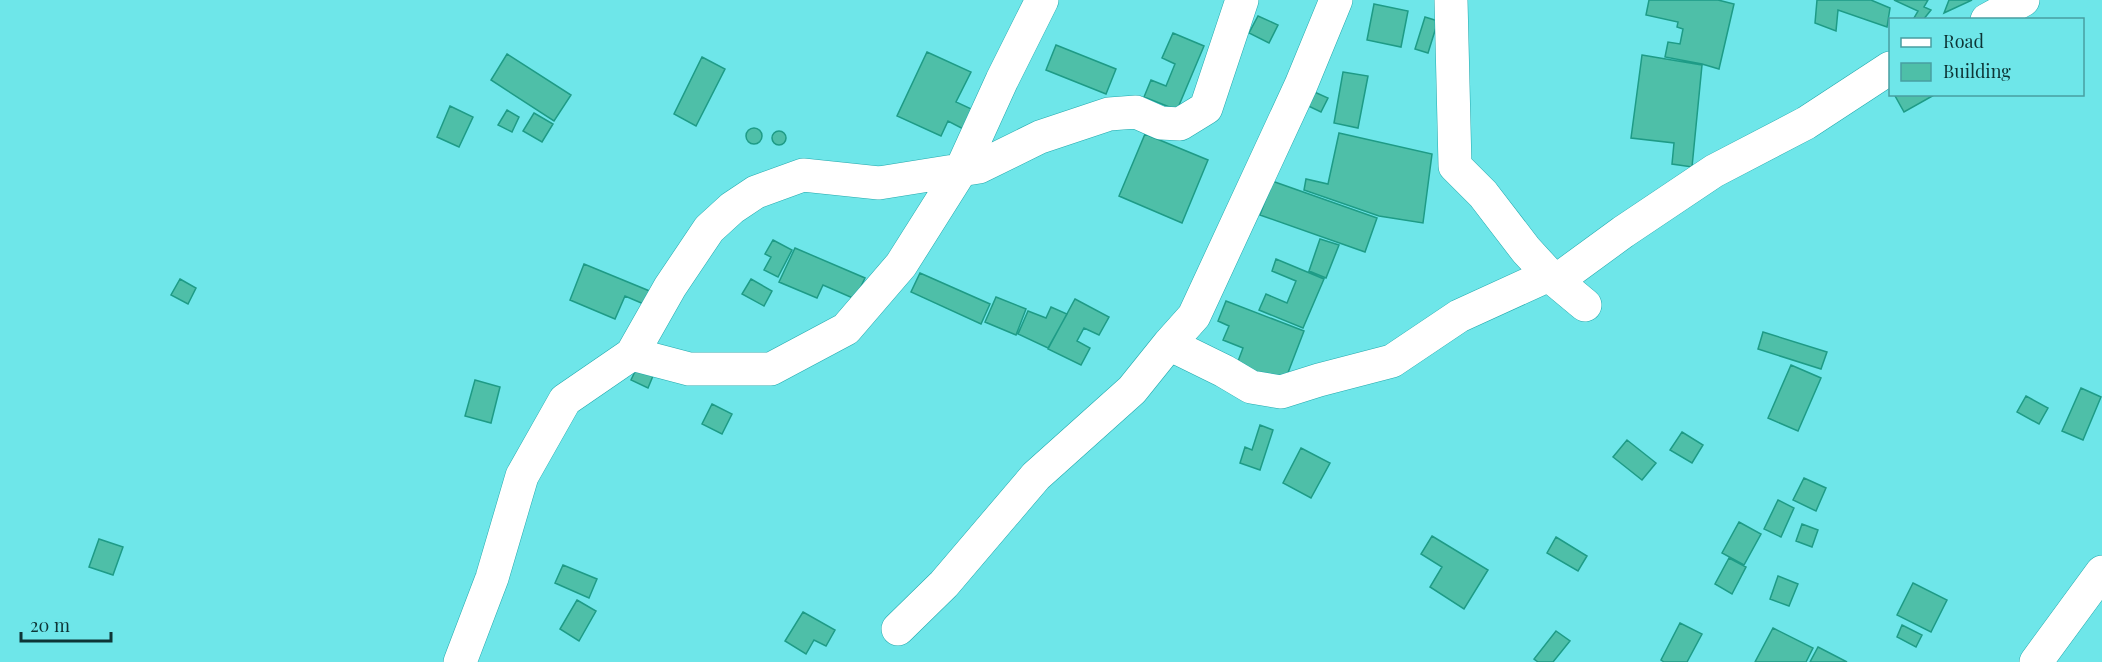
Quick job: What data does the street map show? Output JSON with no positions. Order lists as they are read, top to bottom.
{
  "legend": ["Road", "Building"],
  "scale_bar": "20 m"
}
